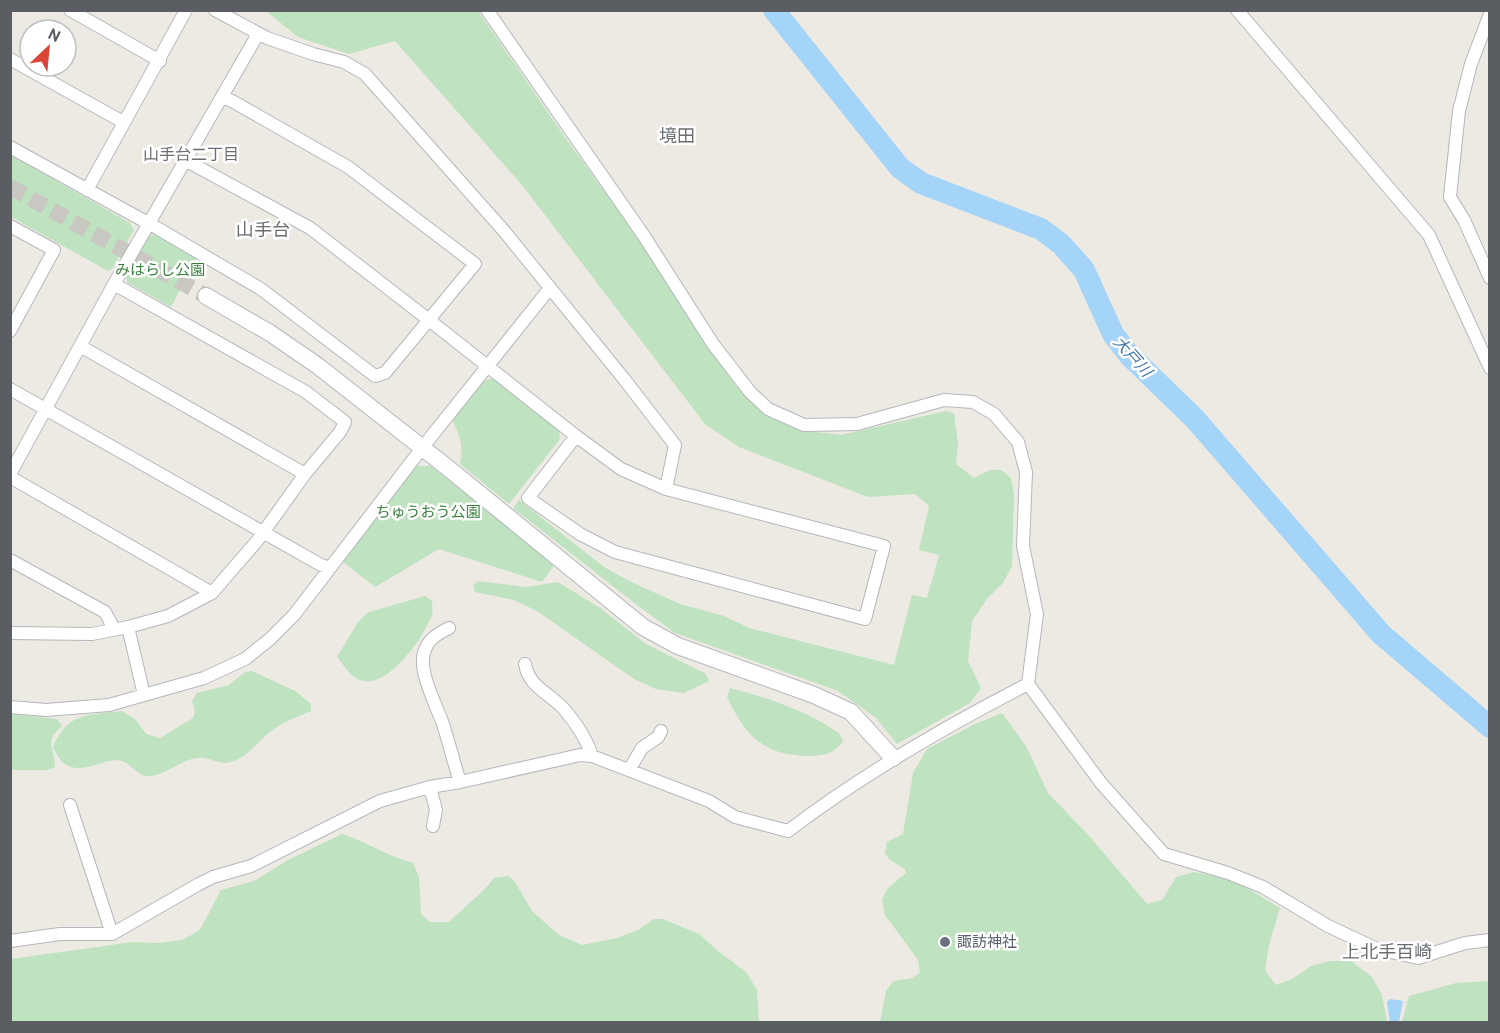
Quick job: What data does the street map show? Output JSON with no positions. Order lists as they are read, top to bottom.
{
  "districts": [
    "境田",
    "山手台二丁目",
    "山手台",
    "上北手百崎"
  ],
  "water": ["大戸川"],
  "parks": ["みはらし公園", "ちゅうおう公園"],
  "places": ["諏訪神社"],
  "north": "top right"
}
